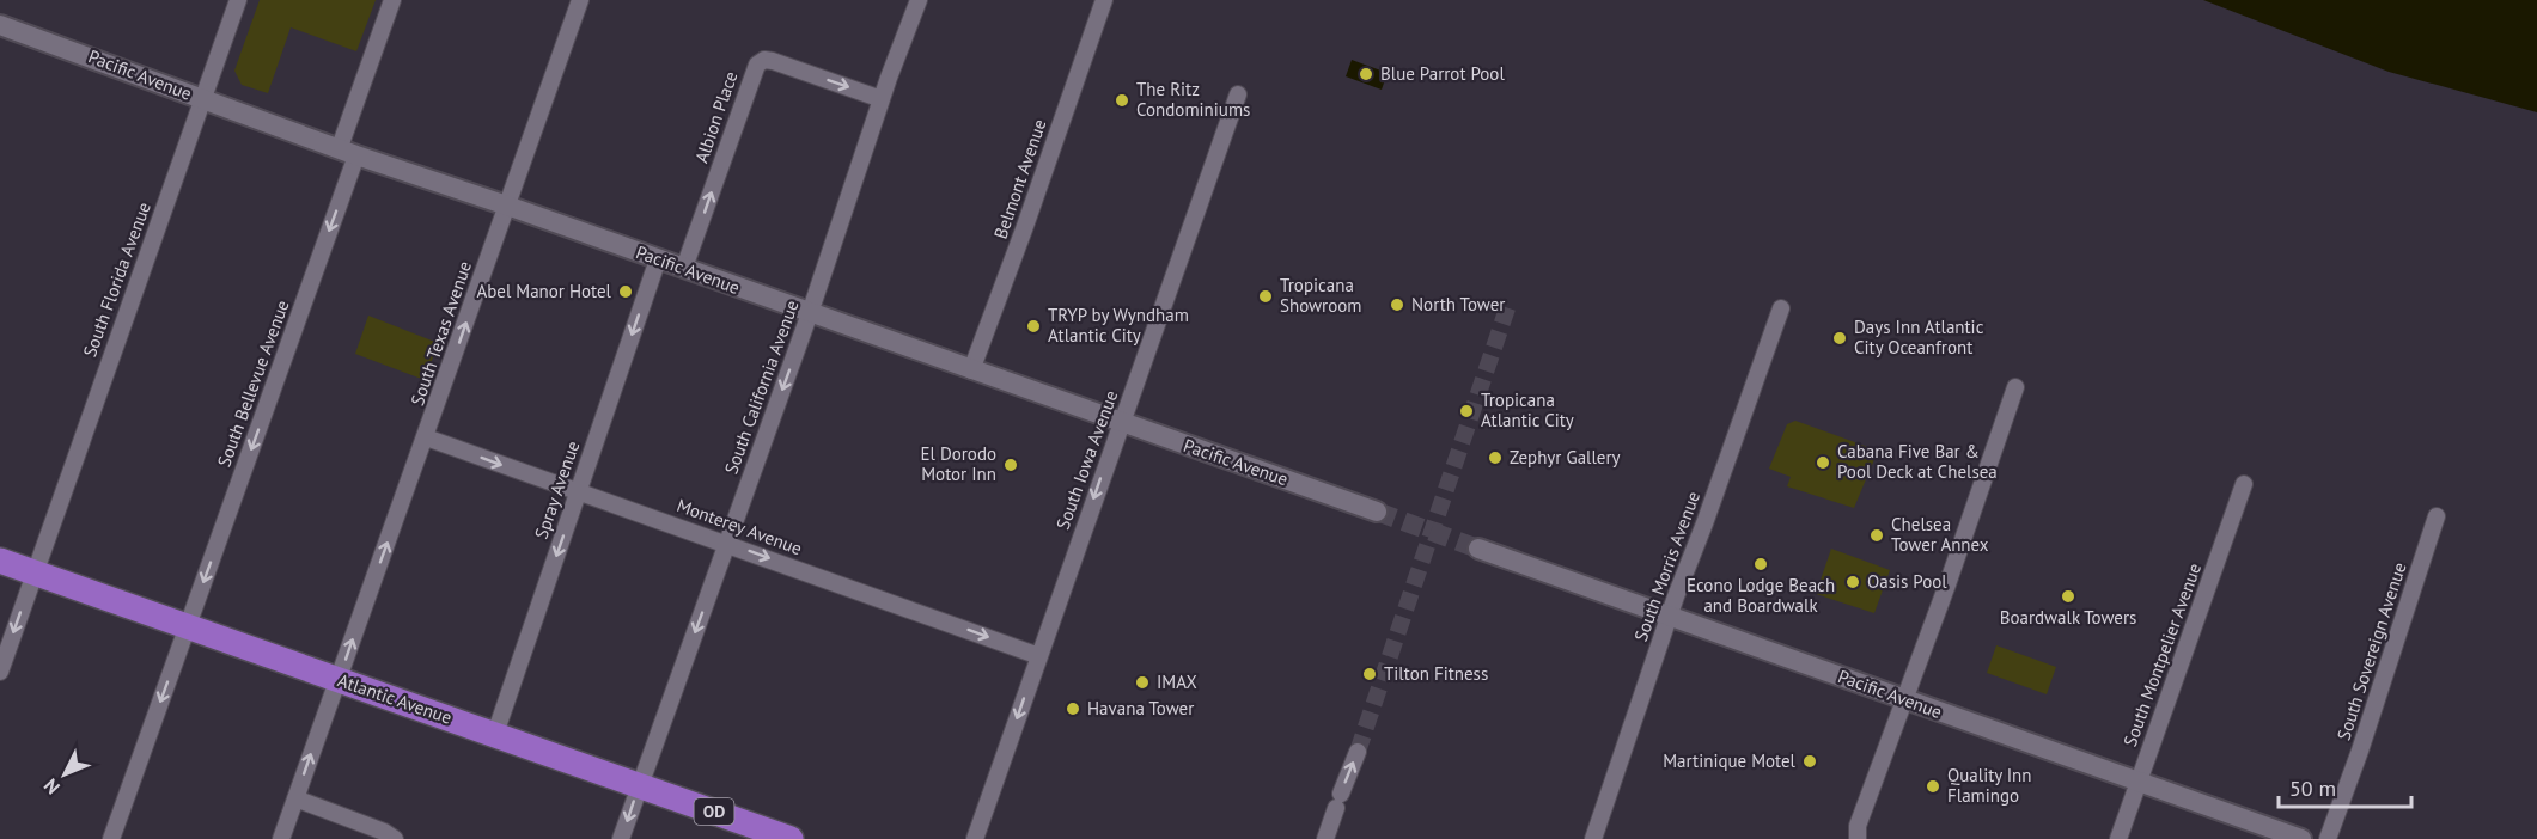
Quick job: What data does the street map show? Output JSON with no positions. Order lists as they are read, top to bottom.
{
  "streets": {
    "highway": ["Atlantic Avenue", "OD"],
    "street": [
      "Pacific Avenue",
      "Albion Place",
      "Belmont Avenue",
      "South Florida Avenue",
      "South Texas Avenue",
      "South Bellevue Avenue",
      "South California Avenue",
      "South Iowa Avenue",
      "Spray Avenue",
      "Monterey Avenue",
      "South Morris Avenue",
      "South Sovereign Avenue",
      "South Montpelier Avenue"
    ]
  },
  "crossings": [
    ["Pacific Avenue", "Albion Place"],
    ["Pacific Avenue", "Belmont Avenue"],
    ["Pacific Avenue", "South Florida Avenue"],
    ["Pacific Avenue", "South Texas Avenue"],
    ["Pacific Avenue", "South Bellevue Avenue"],
    ["Pacific Avenue", "South California Avenue"],
    ["Pacific Avenue", "South Iowa Avenue"],
    ["Pacific Avenue", "Spray Avenue"],
    ["Pacific Avenue", "South Morris Avenue"],
    ["Pacific Avenue", "South Montpelier Avenue"],
    ["Albion Place", "South California Avenue"],
    ["South Florida Avenue", "Atlantic Avenue"],
    ["South Texas Avenue", "Monterey Avenue"],
    ["South Texas Avenue", "Atlantic Avenue"],
    ["South Bellevue Avenue", "Atlantic Avenue"],
    ["South California Avenue", "Monterey Avenue"],
    ["South California Avenue", "Atlantic Avenue"],
    ["South Iowa Avenue", "Monterey Avenue"],
    ["Spray Avenue", "Monterey Avenue"],
    ["Spray Avenue", "Atlantic Avenue"]
  ],
  "one_way": [
    "South Texas Avenue",
    "South Bellevue Avenue",
    "South California Avenue",
    "South Iowa Avenue",
    "Spray Avenue",
    "Monterey Avenue"
  ],
  "places": [
    "Blue Parrot Pool",
    "The Ritz Condominiums",
    "Abel Manor Hotel",
    "Tropicana Showroom",
    "North Tower",
    "TRYP by Wyndham Atlantic City",
    "Days Inn Atlantic City Oceanfront",
    "Tropicana Atlantic City",
    "Zephyr Gallery",
    "Cabana Five Bar & Pool Deck at Chelsea",
    "El Dorodo Motor Inn",
    "Chelsea Tower Annex",
    "Econo Lodge Beach and Boardwalk",
    "Oasis Pool",
    "Boardwalk Towers",
    "Tilton Fitness",
    "IMAX",
    "Havana Tower",
    "Martinique Motel",
    "Quality Inn Flamingo"
  ],
  "scale_bar": "50 m",
  "north": "bottom left"
}
